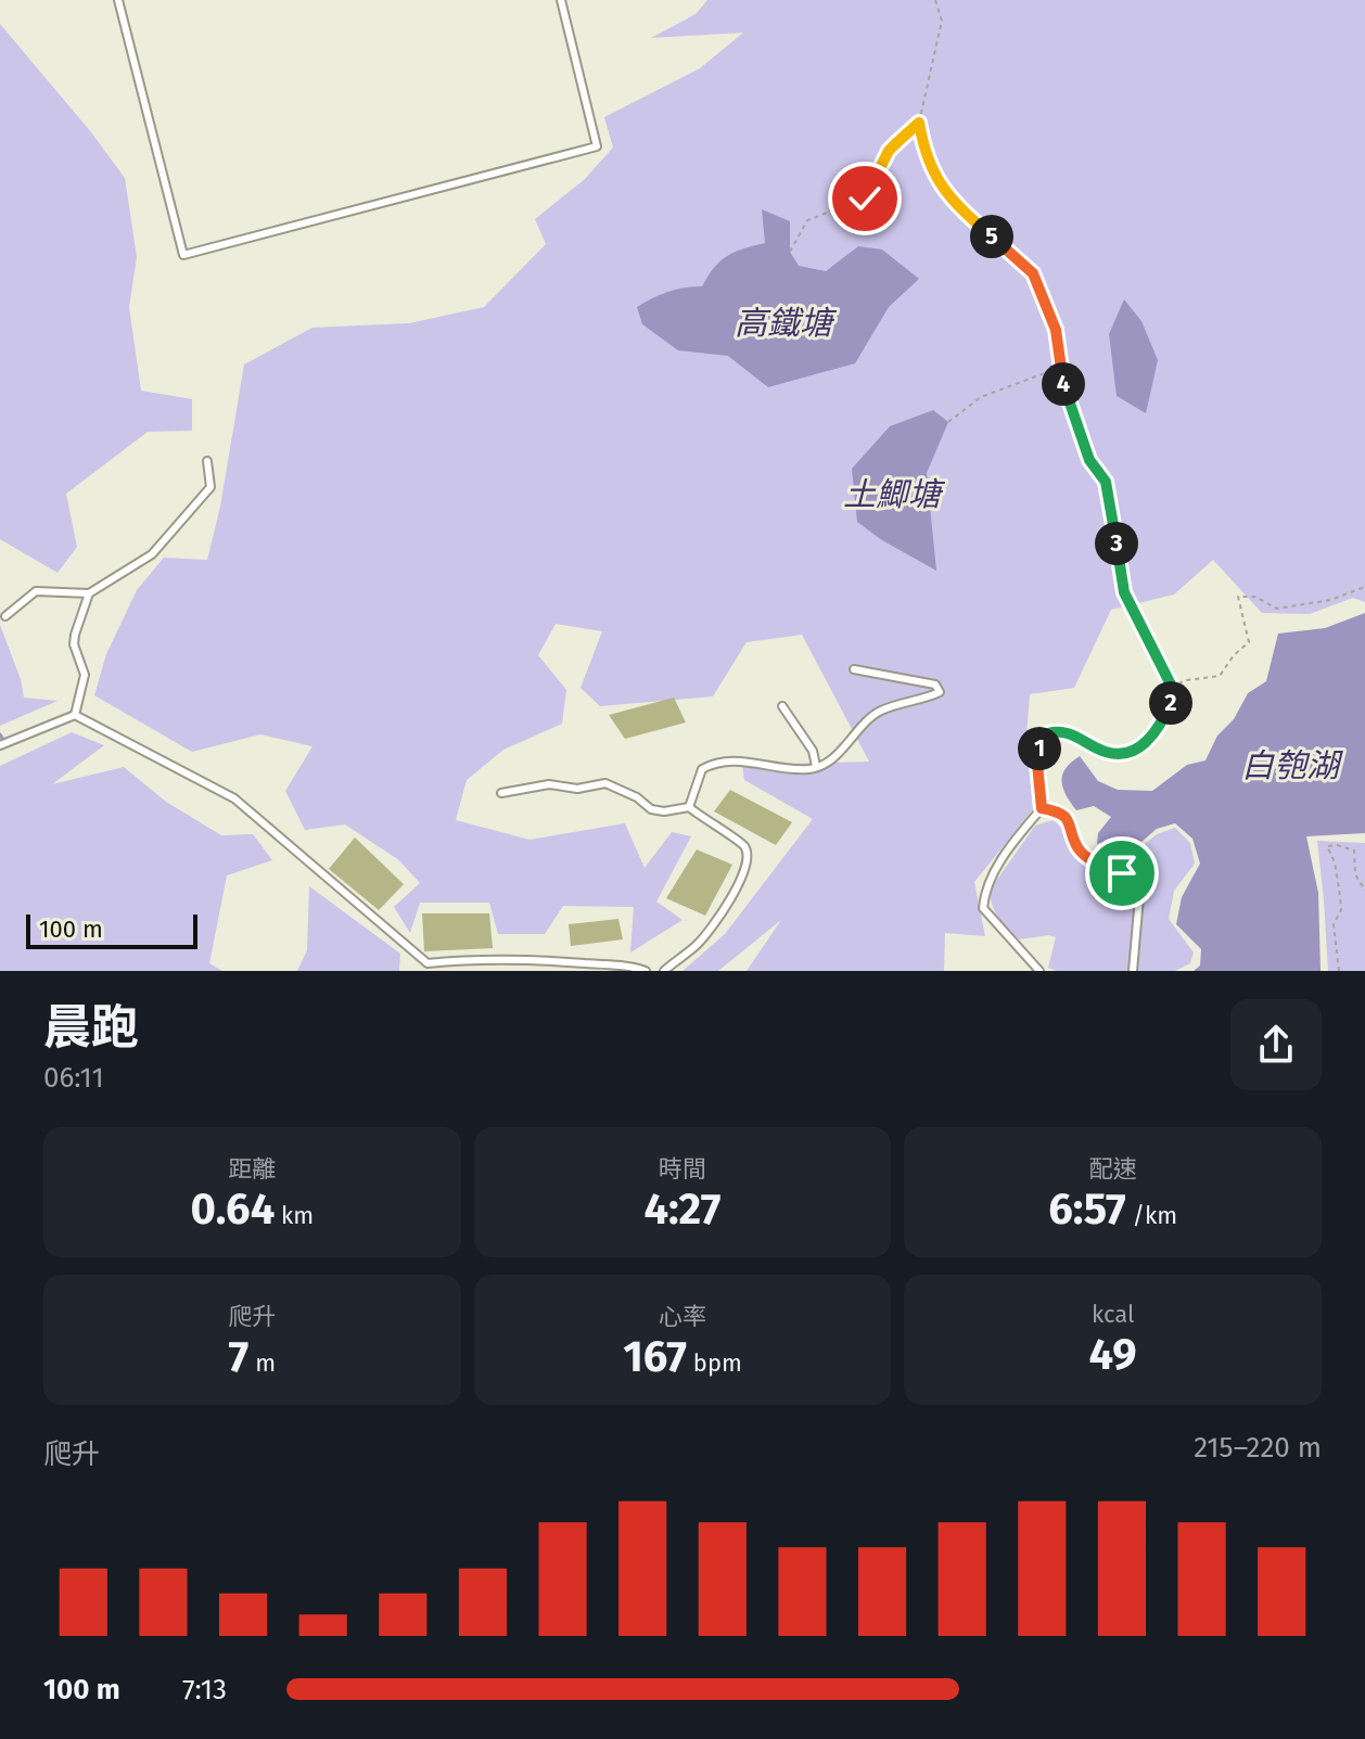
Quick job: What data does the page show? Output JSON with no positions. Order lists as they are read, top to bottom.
{
  "water": ["高鐵塘", "土鯽塘", "白匏湖"],
  "scale_bar": "100 m",
  "page": {
    "pins": [
      "5",
      "4",
      "3",
      "2",
      "1"
    ],
    "scale": "100 m",
    "heading": ["晨跑", "06:11"],
    "stats": [
      ["距離", "0.64 km"],
      ["時間", "4:27"],
      ["配速", "6:57 /km"],
      ["爬升", "7 m"],
      ["心率", "167 bpm"],
      ["kcal", "49"]
    ],
    "chart": ["爬升", "215–220 m"],
    "list": [
      {
        "name": "100 m",
        "note": "7:13"
      }
    ]
  }
}
